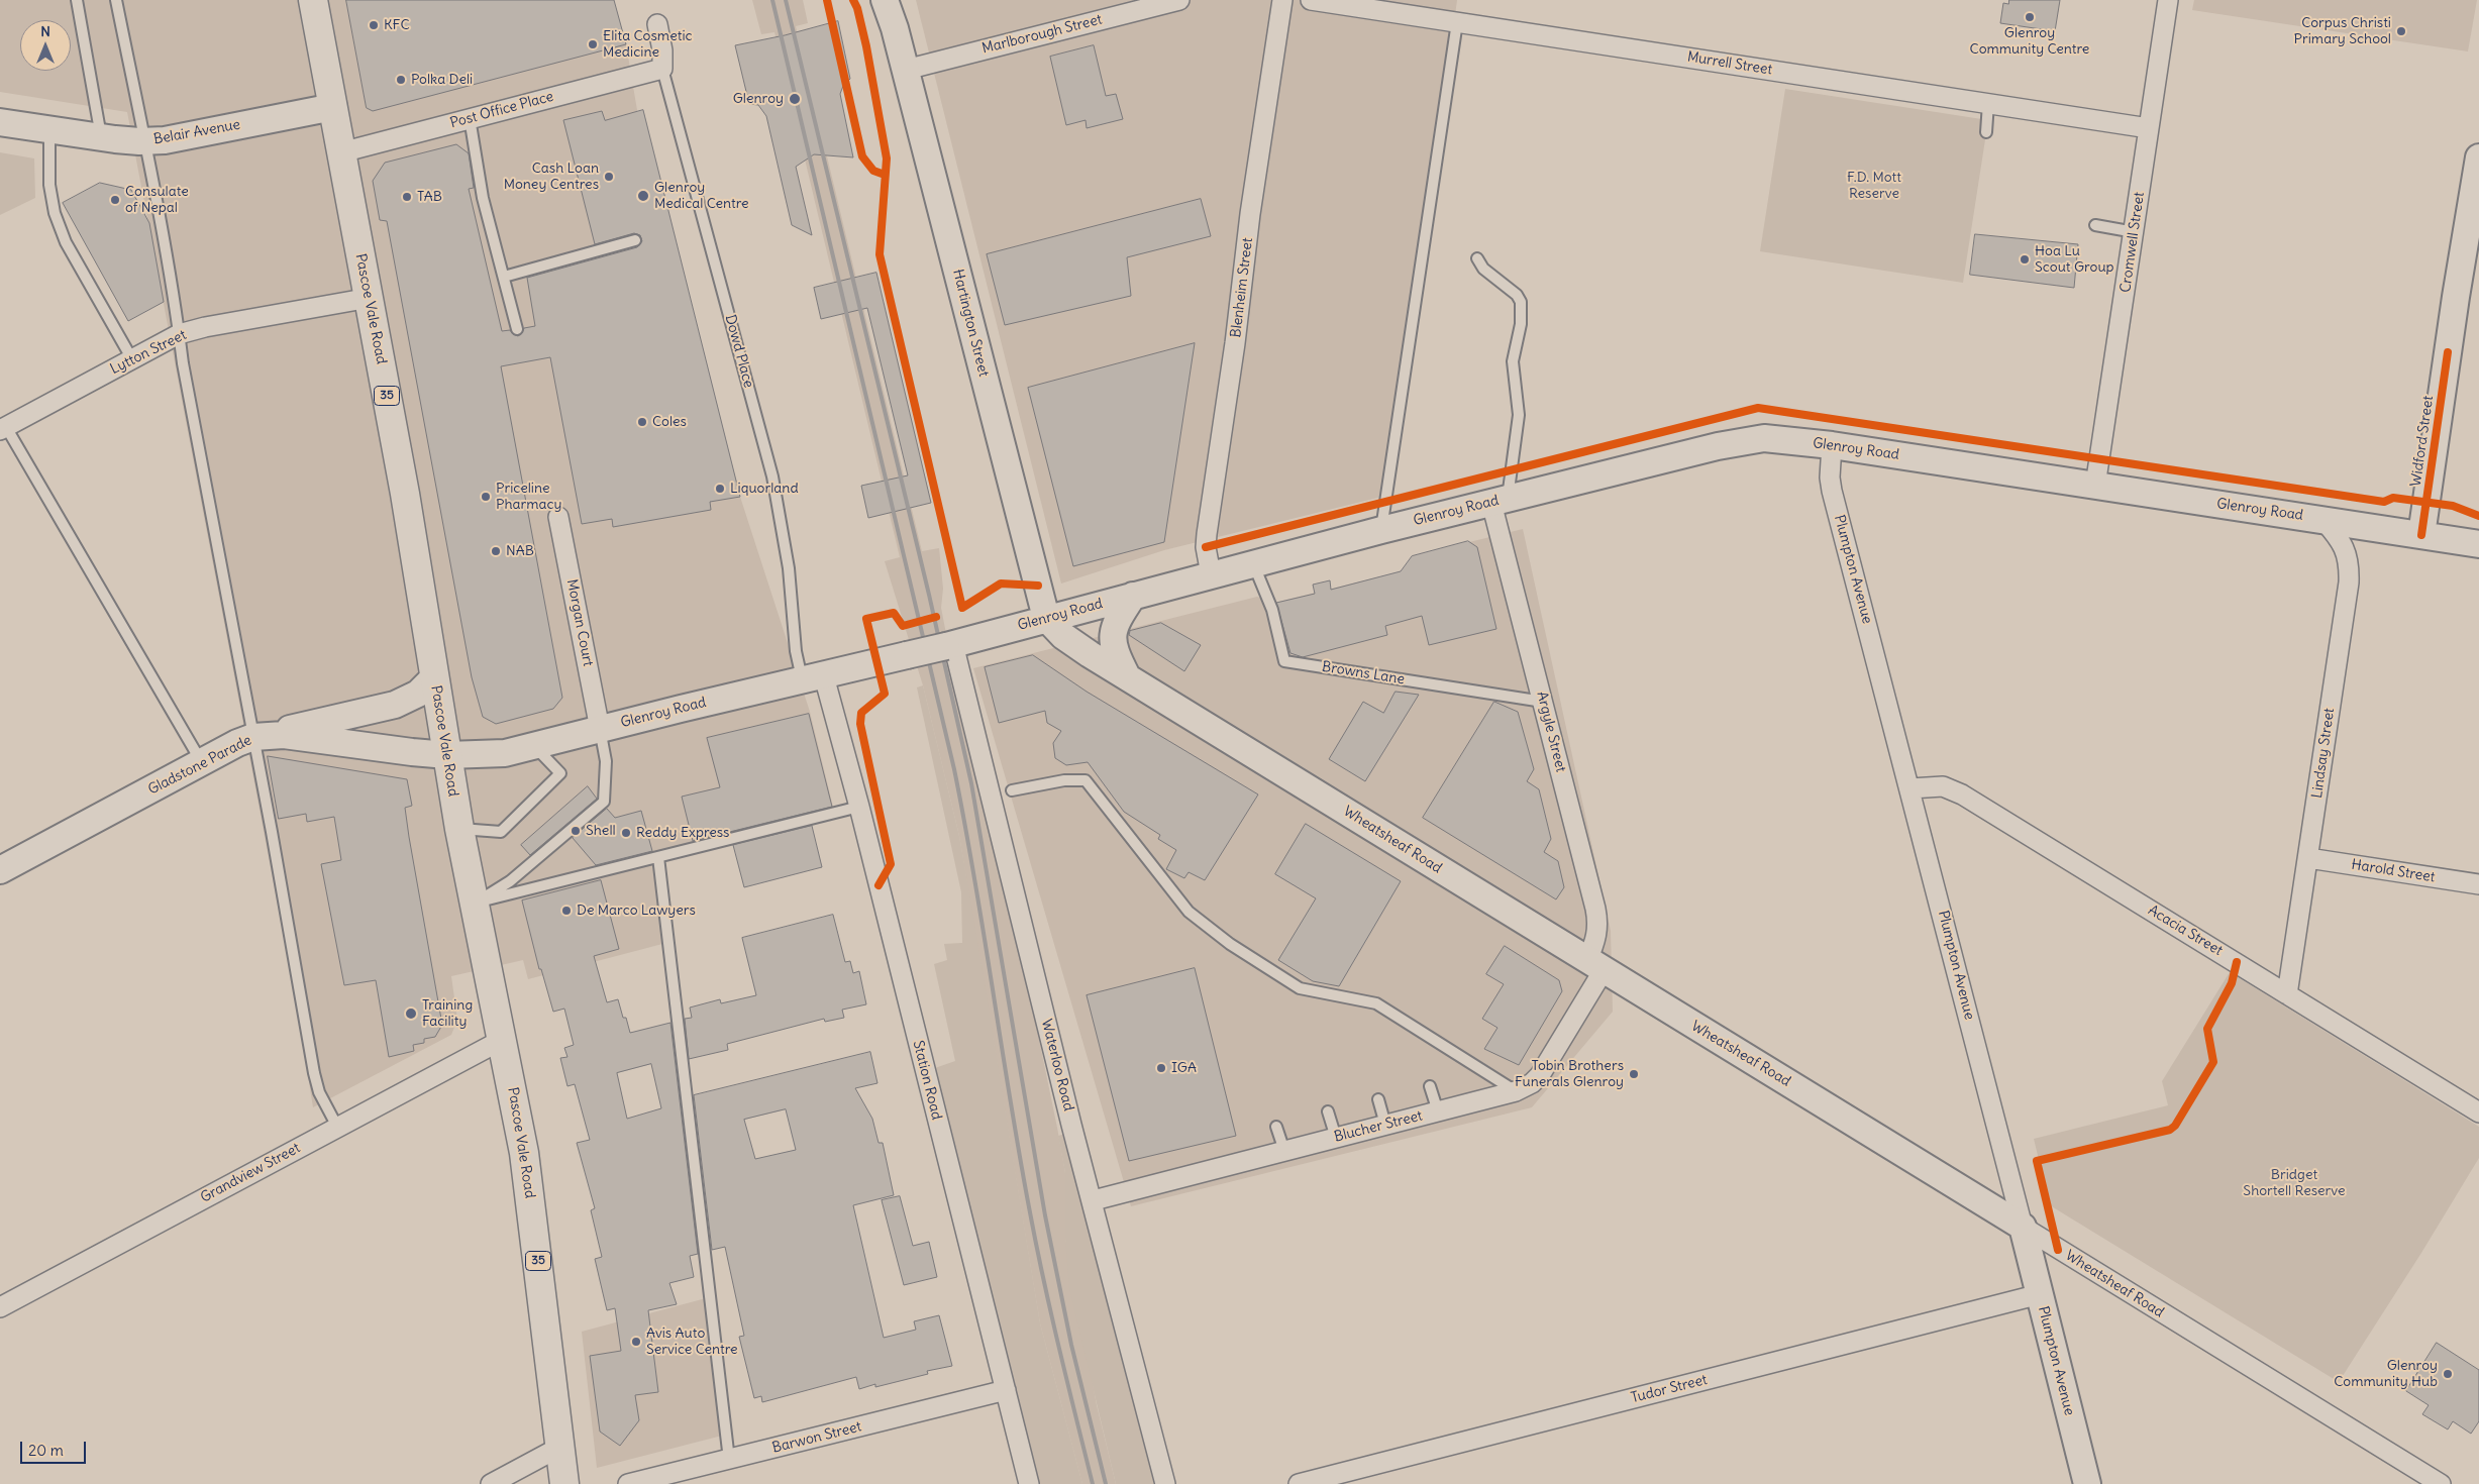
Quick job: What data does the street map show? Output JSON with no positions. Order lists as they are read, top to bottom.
{
  "streets": {
    "main road": ["Pascoe Vale Road", "35"],
    "street": [
      "Marlborough Street",
      "Murrell Street",
      "Post Office Place",
      "Belair Avenue",
      "Cromwell Street",
      "Blenheim Street",
      "Hartington Street",
      "Dowd Place",
      "Lytton Street",
      "Widford Street",
      "Glenroy Road",
      "Plumpton Avenue",
      "Morgan Court",
      "Argyle Street",
      "Lindsay Street",
      "Gladstone Parade",
      "Wheatsheaf Road",
      "Harold Street",
      "Acacia Street",
      "Waterloo Road",
      "Station Road",
      "Blucher Street",
      "Grandview Street",
      "Tudor Street",
      "Barwon Street"
    ],
    "lane": ["Browns Lane"]
  },
  "crossings": [
    ["Marlborough Street", "Hartington Street"],
    ["Murrell Street", "Cromwell Street"],
    ["Post Office Place", "Pascoe Vale Road"],
    ["Post Office Place", "Dowd Place"],
    ["Belair Avenue", "Pascoe Vale Road"],
    ["Cromwell Street", "Glenroy Road"],
    ["Blenheim Street", "Glenroy Road"],
    ["Pascoe Vale Road", "Lytton Street"],
    ["Pascoe Vale Road", "Glenroy Road"],
    ["Pascoe Vale Road", "Gladstone Parade"],
    ["Pascoe Vale Road", "Grandview Street"],
    ["Hartington Street", "Glenroy Road"],
    ["Hartington Street", "Wheatsheaf Road"],
    ["Dowd Place", "Glenroy Road"],
    ["Dowd Place", "Station Road"],
    ["Widford Street", "Glenroy Road"],
    ["Glenroy Road", "Plumpton Avenue"],
    ["Glenroy Road", "Morgan Court"],
    ["Glenroy Road", "Browns Lane"],
    ["Glenroy Road", "Argyle Street"],
    ["Glenroy Road", "Lindsay Street"],
    ["Glenroy Road", "Gladstone Parade"],
    ["Glenroy Road", "Wheatsheaf Road"],
    ["Glenroy Road", "Waterloo Road"],
    ["Glenroy Road", "Station Road"],
    ["Plumpton Avenue", "Wheatsheaf Road"],
    ["Plumpton Avenue", "Acacia Street"],
    ["Plumpton Avenue", "Tudor Street"],
    ["Browns Lane", "Argyle Street"],
    ["Argyle Street", "Wheatsheaf Road"],
    ["Argyle Street", "Blucher Street"],
    ["Lindsay Street", "Harold Street"],
    ["Lindsay Street", "Acacia Street"],
    ["Wheatsheaf Road", "Blucher Street"],
    ["Waterloo Road", "Blucher Street"],
    ["Station Road", "Barwon Street"]
  ],
  "parks": ["F.D. Mott Reserve", "Bridget Shortell Reserve"],
  "places": [
    "Glenroy Community Centre",
    "KFC",
    "Corpus Christi Primary School",
    "Elita Cosmetic Medicine",
    "Polka Deli",
    "Glenroy",
    "Cash Loan Money Centres",
    "Glenroy Medical Centre",
    "TAB",
    "Consulate of Nepal",
    "Hoa Lu Scout Group",
    "Coles",
    "Liquorland",
    "Priceline Pharmacy",
    "NAB",
    "Shell",
    "Reddy Express",
    "De Marco Lawyers",
    "Training Facility",
    "IGA",
    "Tobin Brothers Funerals Glenroy",
    "Avis Auto Service Centre",
    "Glenroy Community Hub"
  ],
  "scale_bar": "20 m",
  "north": "top"
}
